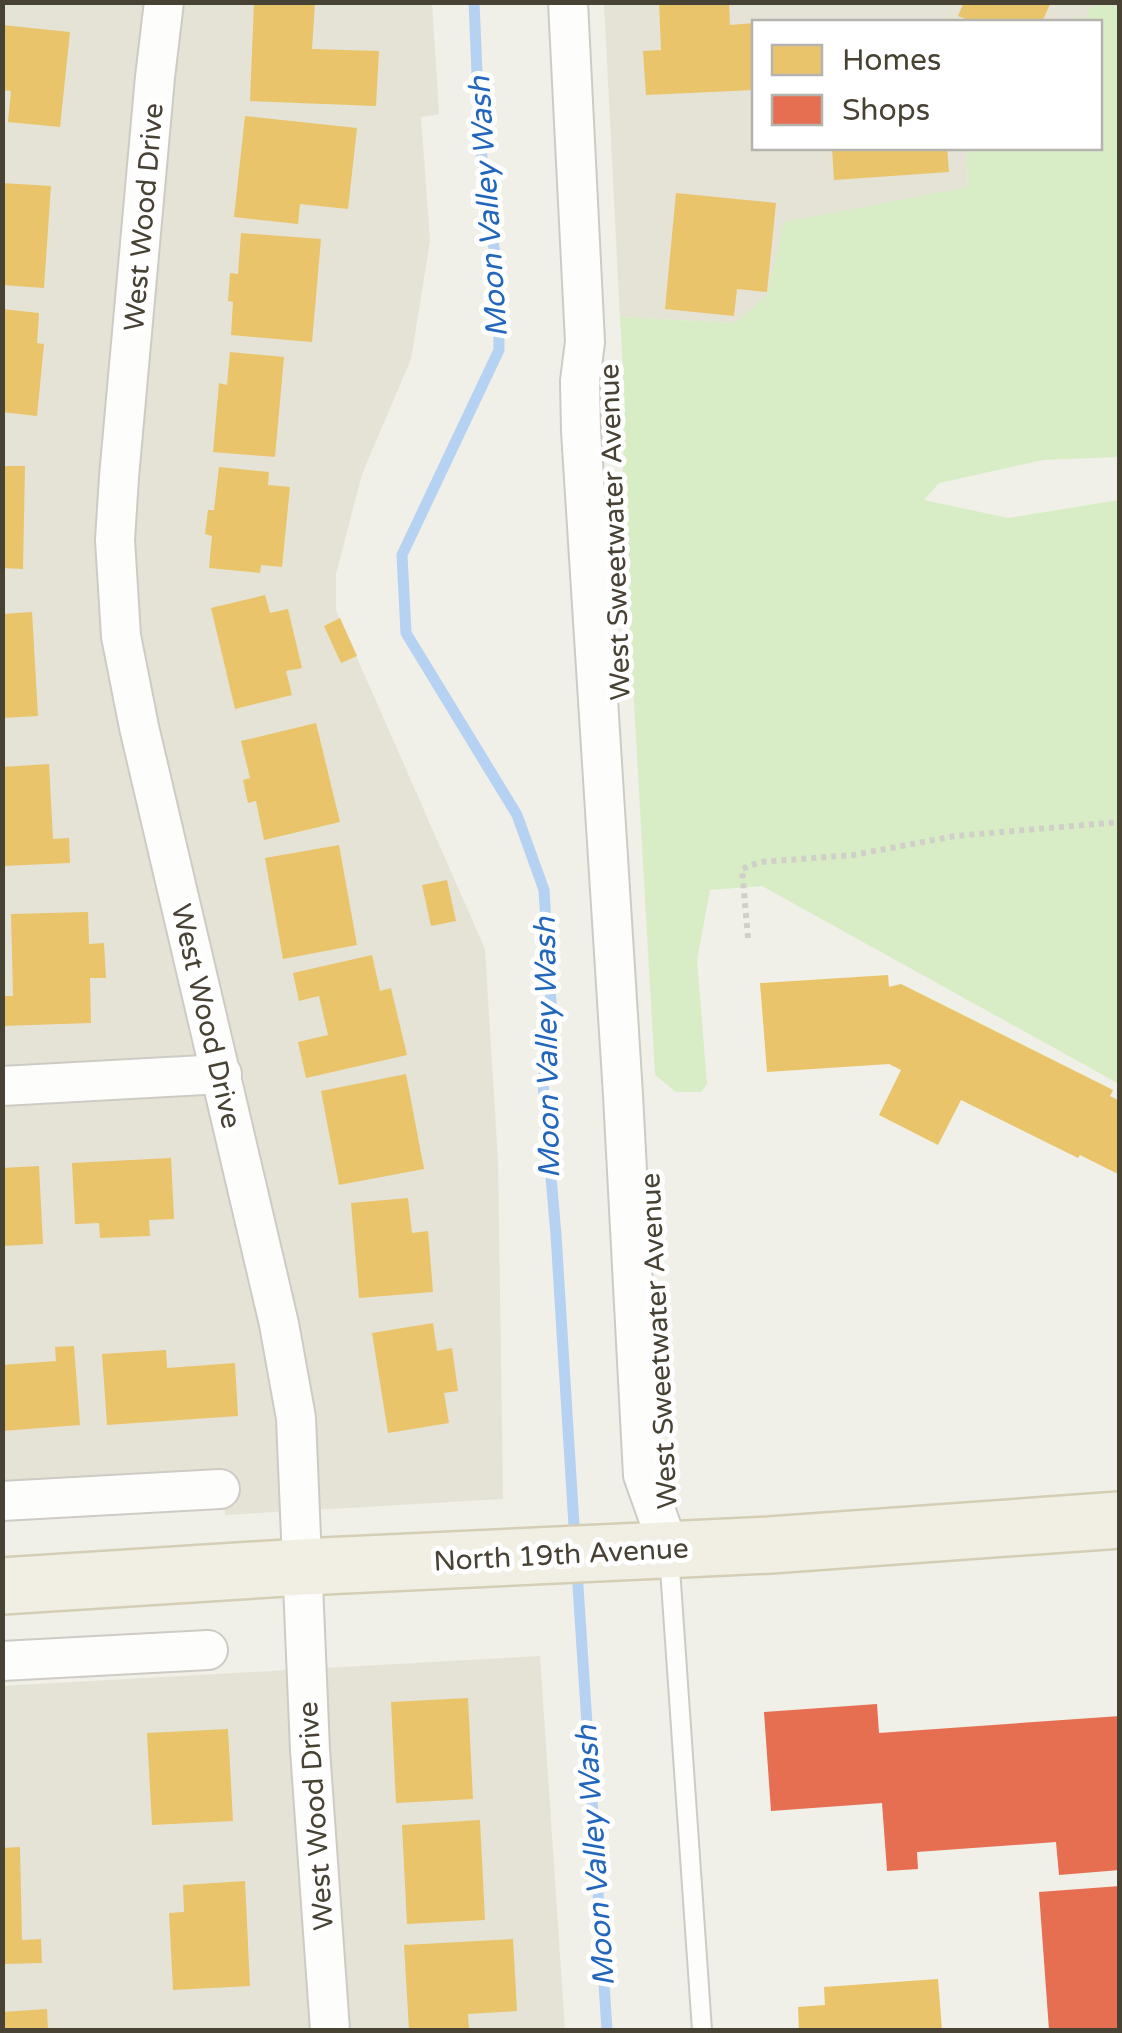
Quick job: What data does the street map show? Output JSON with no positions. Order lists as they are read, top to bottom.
{
  "streets": {
    "main road": ["North 19th Avenue"],
    "street": ["West Wood Drive", "West Sweetwater Avenue"]
  },
  "crossings": [
    ["West Wood Drive", "North 19th Avenue"],
    ["West Sweetwater Avenue", "North 19th Avenue"]
  ],
  "water": ["Moon Valley Wash"],
  "legend": ["Homes", "Shops"]
}
